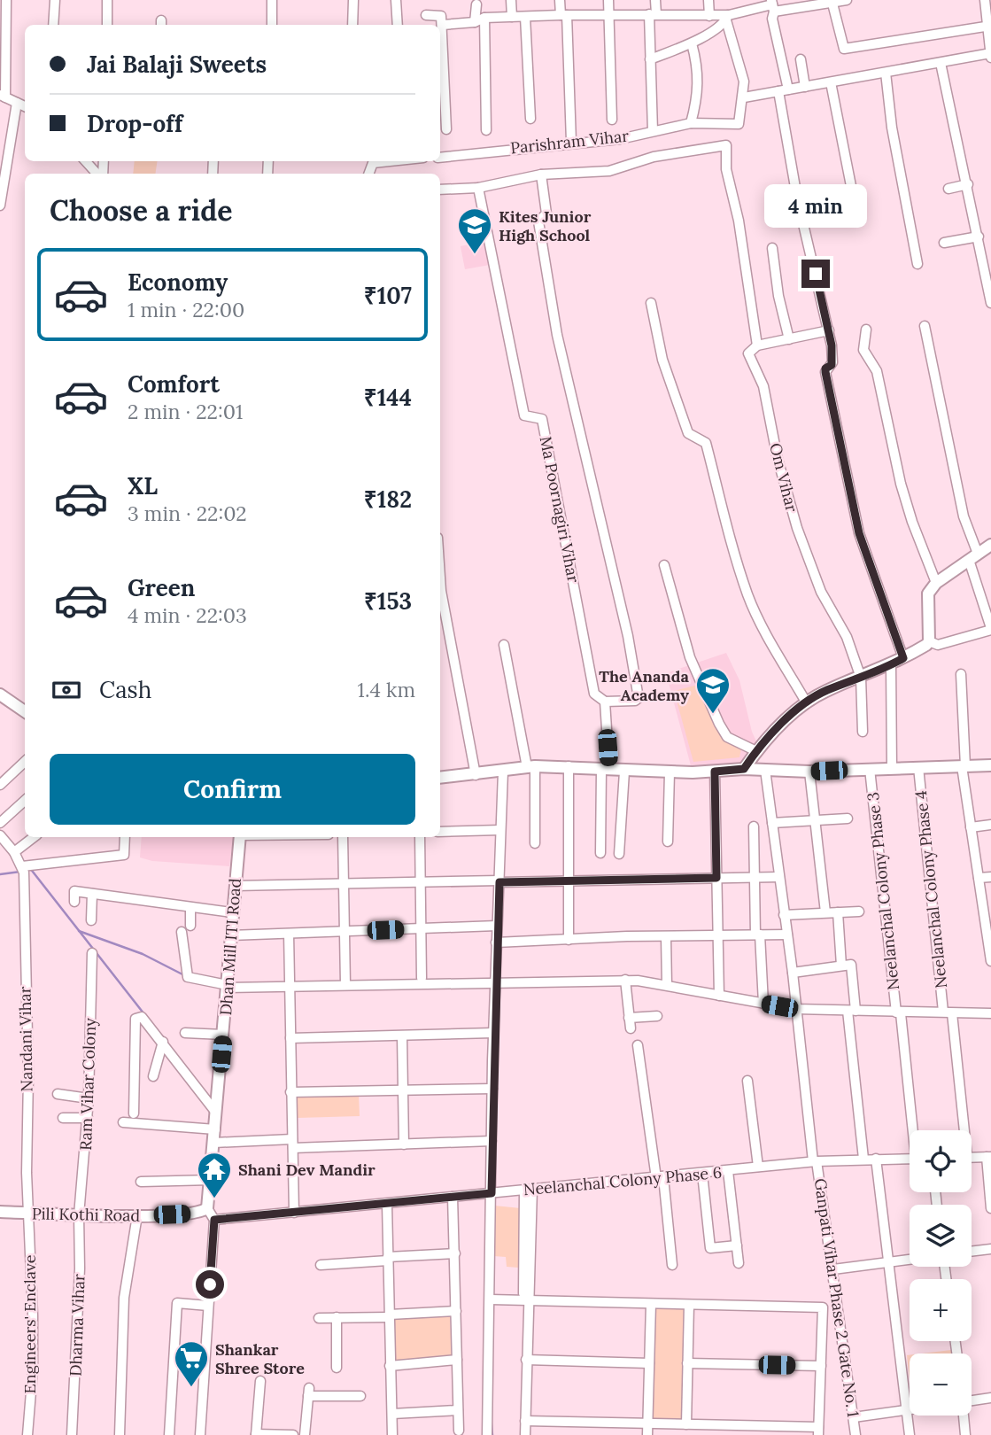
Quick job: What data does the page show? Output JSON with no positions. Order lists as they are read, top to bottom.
{
  "streets": {
    "street": [
      "Parishram Vihar",
      "Om Vihar",
      "Ma Poornagiri Vihar",
      "Neelanchal Colony Phase 4",
      "Neelanchal Colony Phase 3",
      "Dhan Mill ITI Road",
      "Nandani Vihar",
      "Ram Vihar Colony",
      "Neelanchal Colony Phase 6",
      "Pili Kothi Road",
      "Ganpati Vihar Phase 2 Gate No. 1",
      "Engineers' Enclave",
      "Dharma Vihar"
    ]
  },
  "crossings": [
    ["Dhan Mill ITI Road", "Pili Kothi Road"],
    ["Nandani Vihar", "Pili Kothi Road"],
    ["Nandani Vihar", "Engineers' Enclave"],
    ["Ram Vihar Colony", "Pili Kothi Road"],
    ["Ram Vihar Colony", "Dharma Vihar"],
    ["Neelanchal Colony Phase 6", "Ganpati Vihar Phase 2 Gate No. 1"],
    ["Pili Kothi Road", "Engineers' Enclave"],
    ["Pili Kothi Road", "Dharma Vihar"]
  ],
  "places": {
    "school or university": ["Kites Junior High School", "The Ananda Academy"],
    "temple": ["Shani Dev Mandir"],
    "supermarket": ["Shankar Shree Store"]
  },
  "page": {
    "banner": ["Jai Balaji Sweets", "Drop-off"],
    "heading": "Choose a ride",
    "bubble": "4 min",
    "list": [
      {
        "name": "Economy",
        "note": "1 min · 22:00",
        "value": "₹107"
      },
      {
        "name": "Comfort",
        "note": "2 min · 22:01",
        "value": "₹144"
      },
      {
        "name": "XL",
        "note": "3 min · 22:02",
        "value": "₹182"
      },
      {
        "name": "Green",
        "note": "4 min · 22:03",
        "value": "₹153"
      }
    ],
    "pay": ["Cash", "1.4 km"],
    "buttons": "Confirm",
    "map_buttons": ["+", "−"]
  }
}
